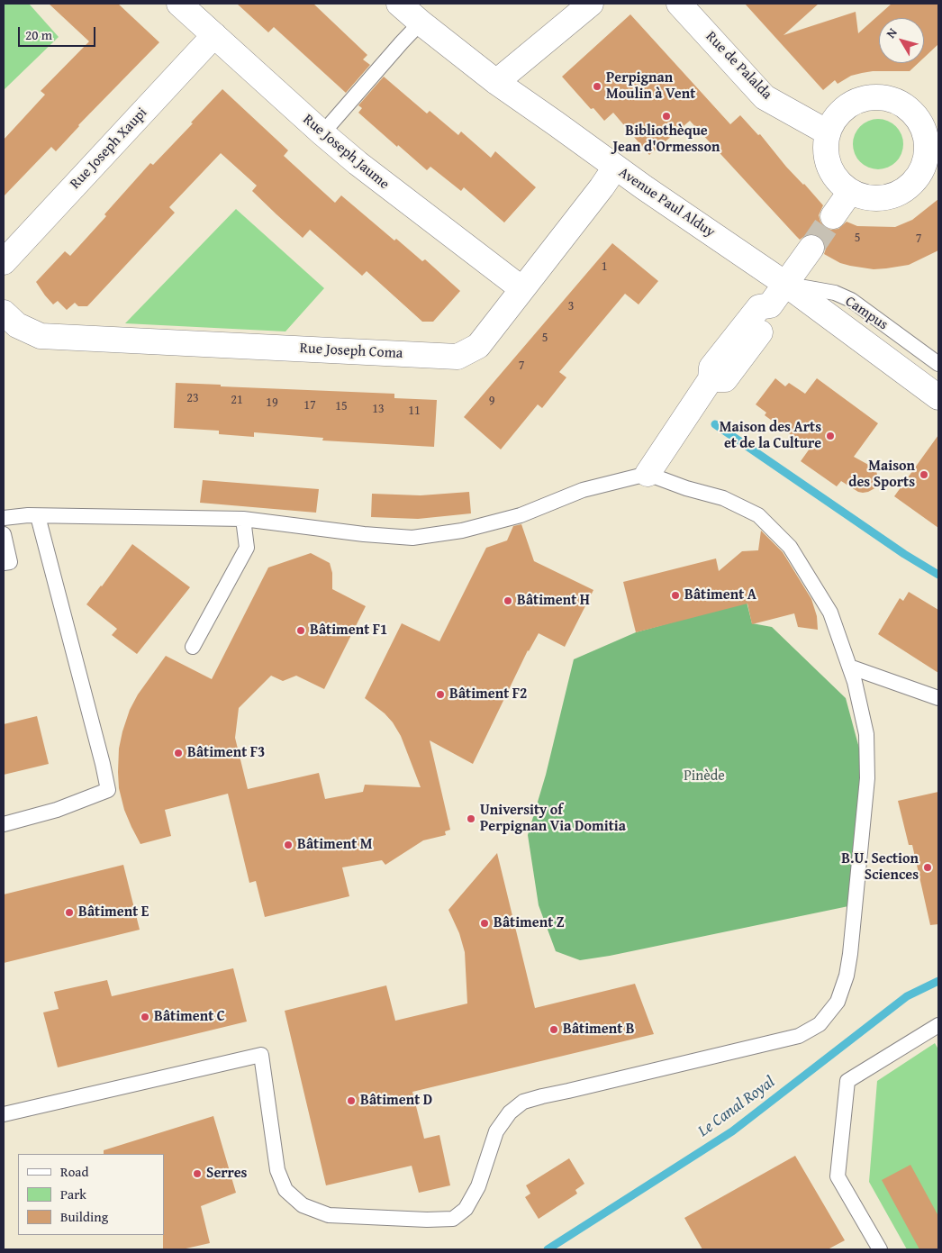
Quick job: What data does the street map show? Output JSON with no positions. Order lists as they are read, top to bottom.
{
  "streets": {
    "street": [
      "Rue de Palalda",
      "Rue Joseph Xaupi",
      "Rue Joseph Jaume",
      "Avenue Paul Alduy",
      "Rue Joseph Coma"
    ],
    "lane": ["Campus"]
  },
  "crossings": [
    ["Rue Joseph Xaupi", "Rue Joseph Jaume"],
    ["Rue Joseph Jaume", "Rue Joseph Coma"],
    ["Avenue Paul Alduy", "Campus"],
    ["Avenue Paul Alduy", "Rue Joseph Coma"]
  ],
  "water": ["Le Canal Royal"],
  "parks": ["Pinède"],
  "places": [
    "Perpignan Moulin à Vent",
    "Bibliothèque Jean d'Ormesson",
    "Maison des Arts et de la Culture",
    "Maison des Sports",
    "Bâtiment A",
    "Bâtiment H",
    "Bâtiment F1",
    "Bâtiment F2",
    "Bâtiment F3",
    "University of Perpignan Via Domitia",
    "Bâtiment M",
    "B.U. Section Sciences",
    "Bâtiment E",
    "Bâtiment Z",
    "Bâtiment C",
    "Bâtiment B",
    "Bâtiment D",
    "Serres"
  ],
  "house_numbers": [
    "5",
    "7",
    "1",
    "3",
    "5",
    "7",
    "23",
    "21",
    "9",
    "19",
    "17",
    "15",
    "13",
    "11"
  ],
  "legend": ["Road", "Park", "Building"],
  "scale_bar": "20 m",
  "north": "top left"
}
